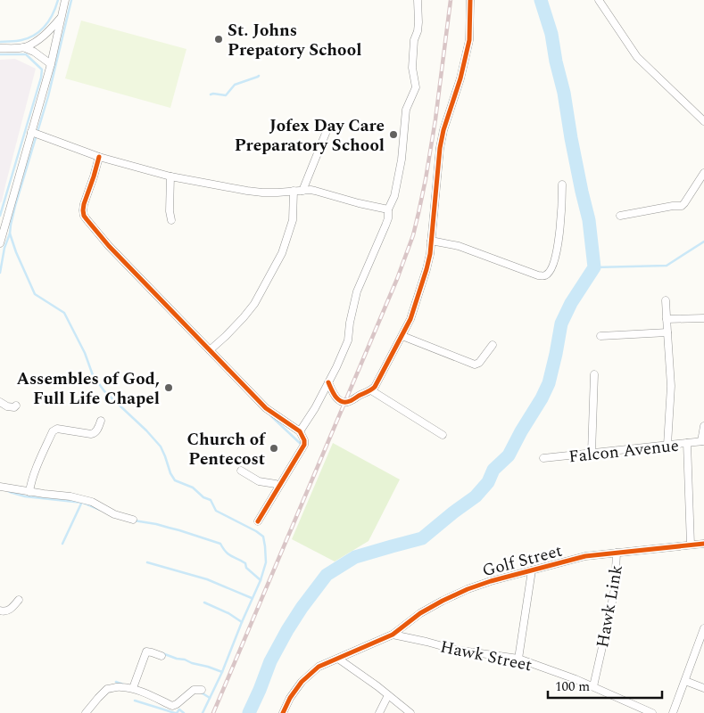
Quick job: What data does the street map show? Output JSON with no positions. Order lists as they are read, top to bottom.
{
  "streets": {
    "street": [
      "Falcon Avenue",
      "Golf Street",
      "Hawk Link",
      "Hawk Street"
    ]
  },
  "crossings": [
    ["Golf Street", "Hawk Link"],
    ["Golf Street", "Hawk Street"],
    ["Hawk Link", "Hawk Street"]
  ],
  "places": [
    "St. Johns Prepatory School",
    "Jofex Day Care Preparatory School",
    "Assembles of God, Full Life Chapel",
    "Church of Pentecost"
  ],
  "scale_bar": "100 m"
}
